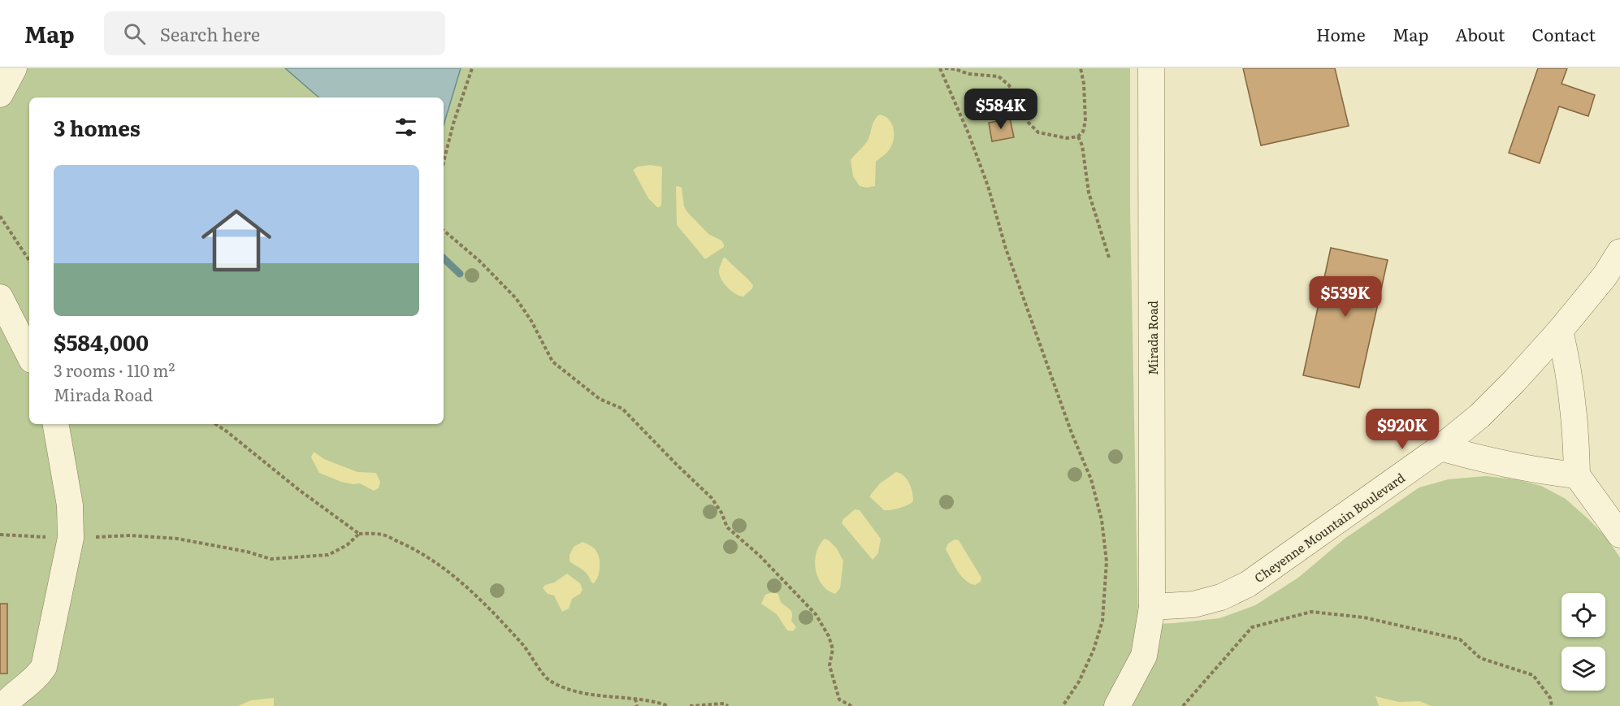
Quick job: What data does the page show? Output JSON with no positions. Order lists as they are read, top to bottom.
{
  "streets": {
    "street": ["Mirada Road", "Cheyenne Mountain Boulevard"]
  },
  "crossings": [
    ["Mirada Road", "Cheyenne Mountain Boulevard"]
  ],
  "page": {
    "header": "Map",
    "search": "Search here",
    "nav": [
      "Home",
      "Map",
      "About",
      "Contact"
    ],
    "price": ["$584K", "$539K", "$920K"],
    "heading": "3 homes",
    "list": [
      {
        "name": "$584,000",
        "note": "3 rooms · 110 m² · Mirada Road"
      }
    ]
  }
}
